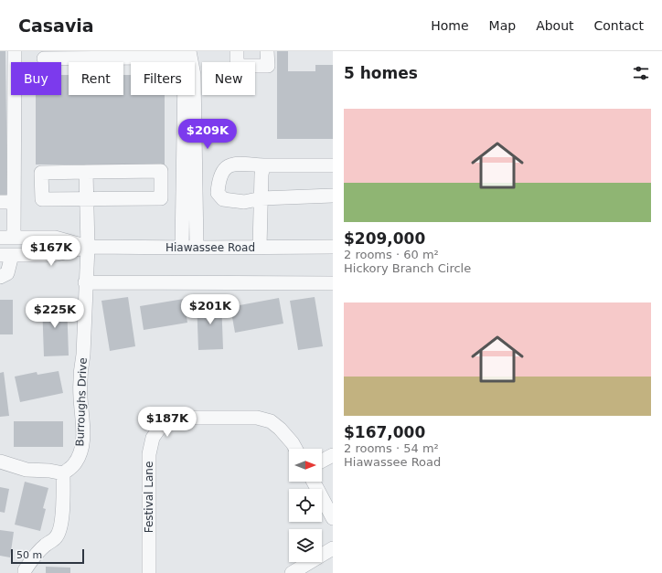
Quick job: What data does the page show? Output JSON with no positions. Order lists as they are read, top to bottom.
{
  "streets": {
    "street": ["Hiawassee Road", "Burroughs Drive", "Festival Lane"]
  },
  "crossings": [
    ["Hiawassee Road", "Burroughs Drive"]
  ],
  "scale_bar": "50 m",
  "north": "right",
  "page": {
    "header": "Casavia",
    "nav": [
      "Home",
      "Map",
      "About",
      "Contact"
    ],
    "heading": "5 homes",
    "chip": [
      "Buy",
      "Rent",
      "Filters",
      "New"
    ],
    "list": [
      {
        "name": "$209,000",
        "note": "2 rooms · 60 m² · Hickory Branch Circle"
      },
      {
        "name": "$167,000",
        "note": "2 rooms · 54 m² · Hiawassee Road"
      }
    ],
    "price": [
      "$209K",
      "$167K",
      "$201K",
      "$225K",
      "$187K"
    ],
    "scale": "50 m"
  }
}
